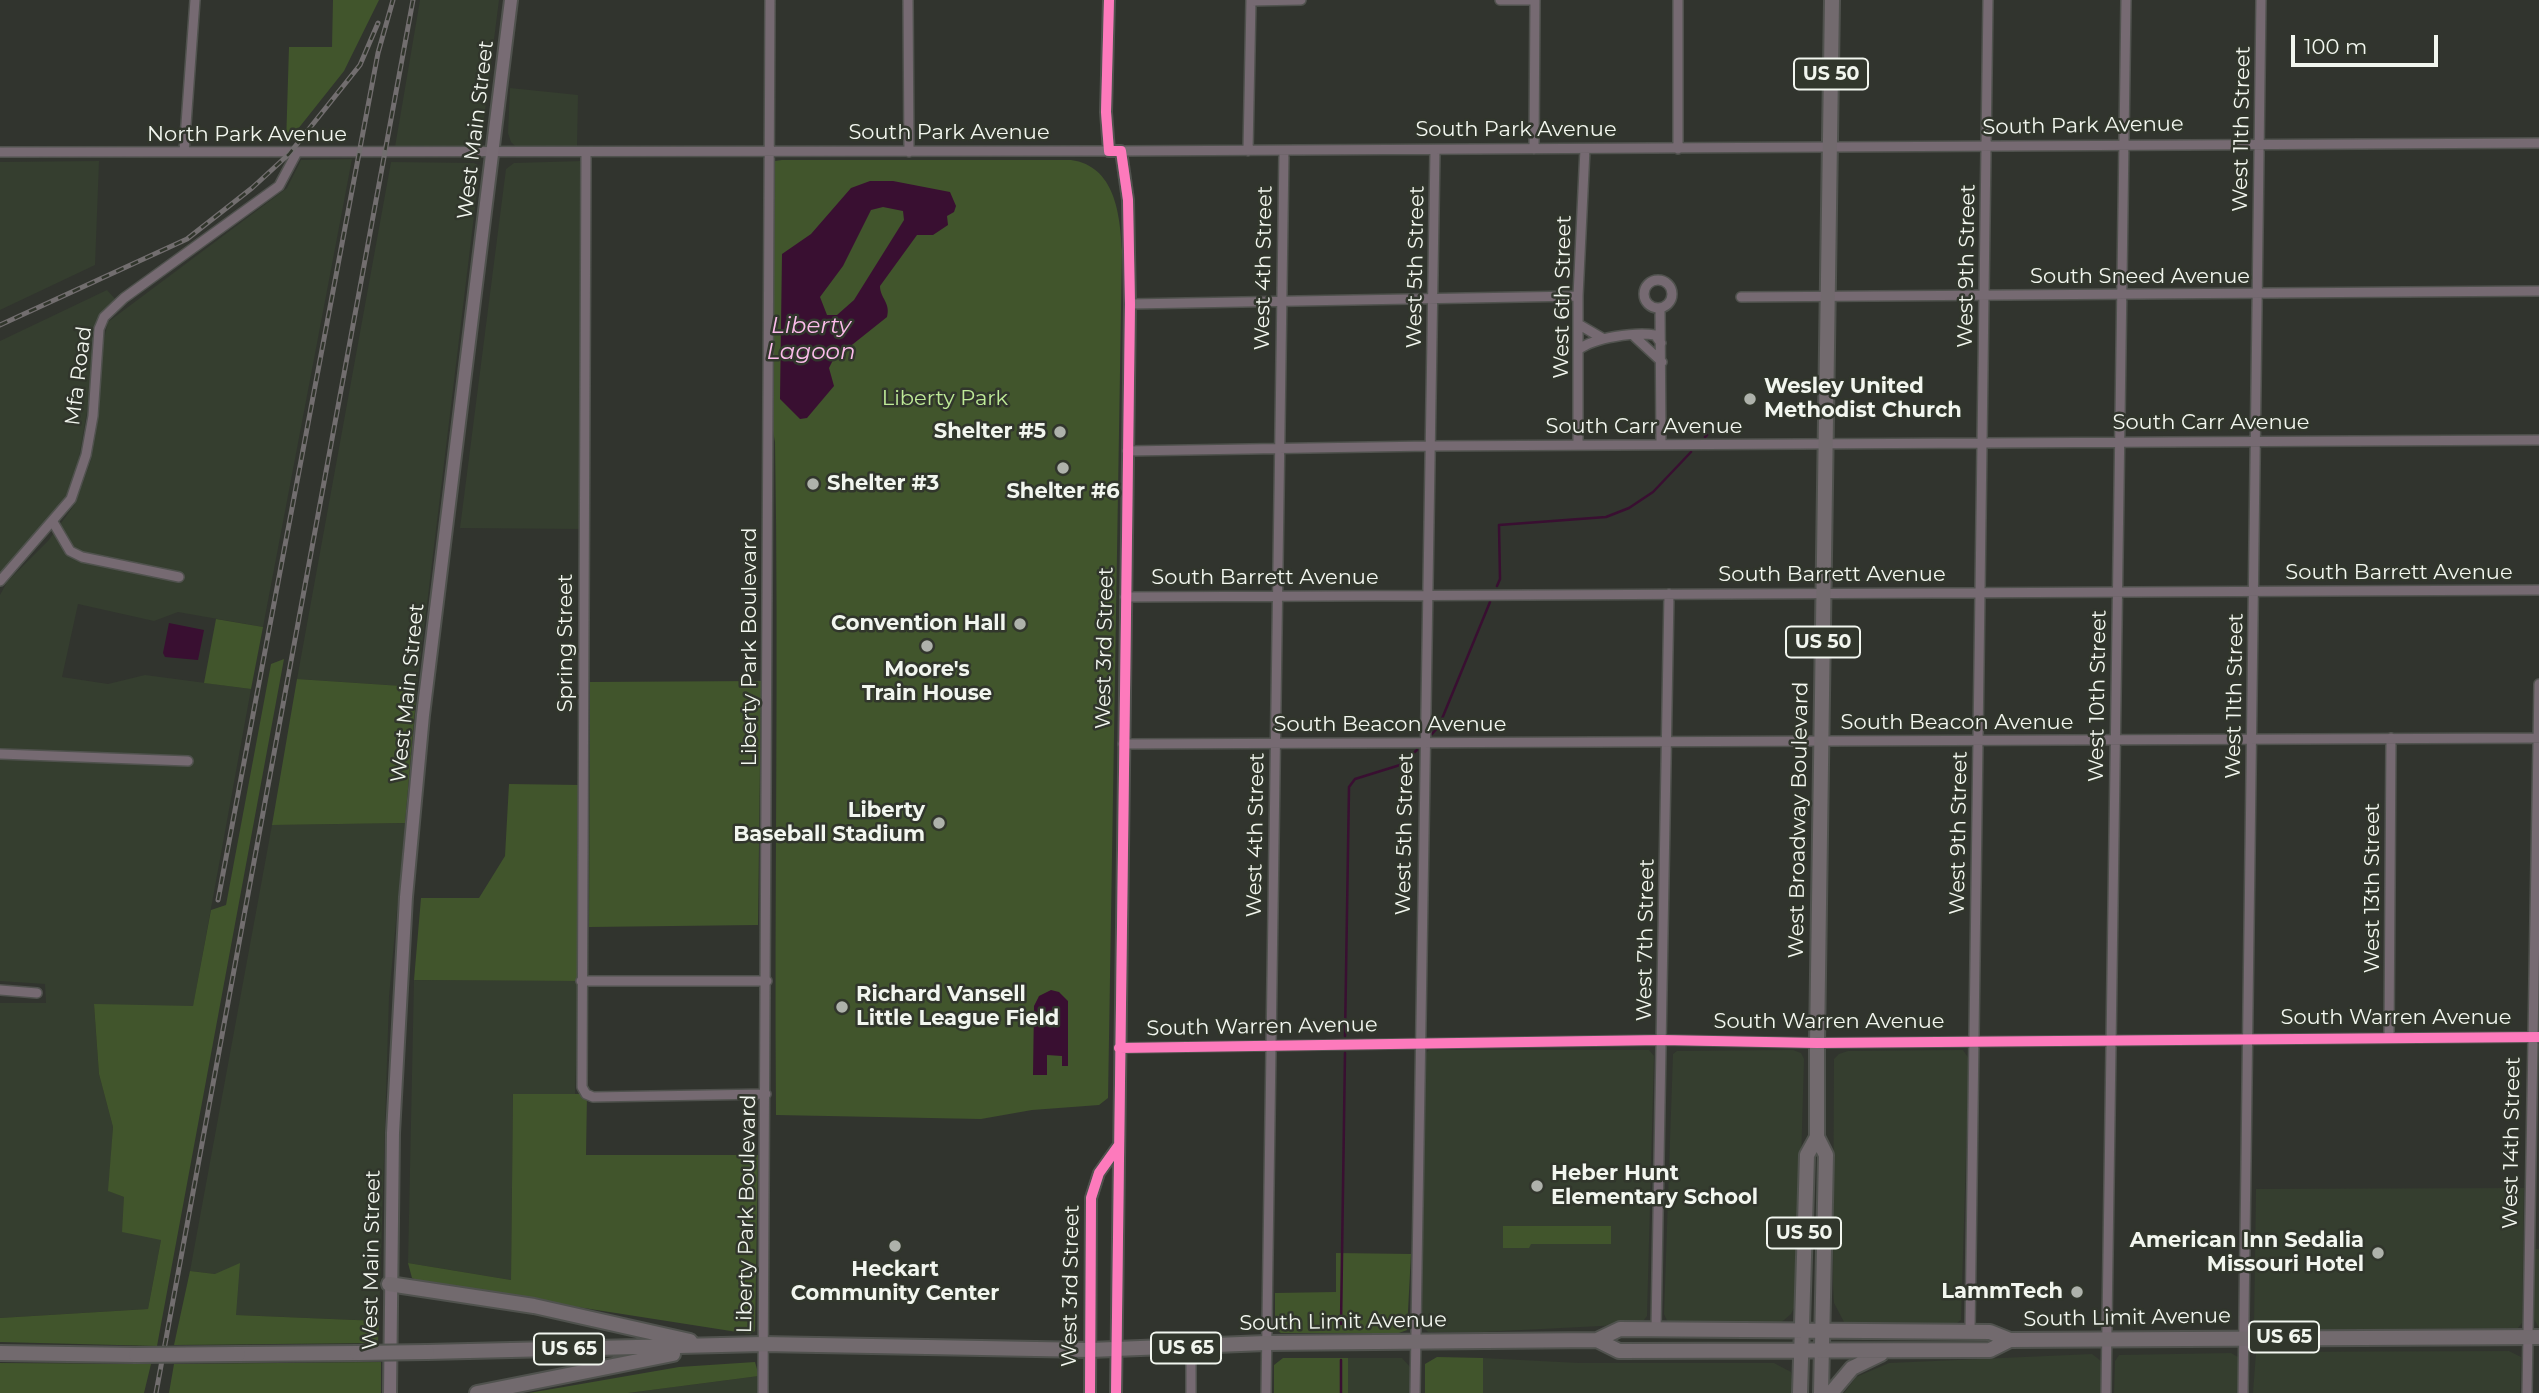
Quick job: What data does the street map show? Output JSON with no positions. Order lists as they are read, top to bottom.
{
  "streets": {
    "highway": [
      "US 50",
      "West Broadway Boulevard",
      "South Limit Avenue",
      "US 65"
    ],
    "main road": ["West Main Street"],
    "street": [
      "South Park Avenue",
      "West 11th Street",
      "North Park Avenue",
      "West 9th Street",
      "West 5th Street",
      "West 4th Street",
      "South Sneed Avenue",
      "West 6th Street",
      "Mfa Road",
      "South Carr Avenue",
      "South Barrett Avenue",
      "Spring Street",
      "Liberty Park Boulevard",
      "West 3rd Street",
      "West 10th Street",
      "South Beacon Avenue",
      "West 13th Street",
      "West 7th Street",
      "South Warren Avenue",
      "West 14th Street"
    ]
  },
  "crossings": [
    ["South Park Avenue", "West 11th Street"],
    ["South Park Avenue", "West Main Street"],
    ["South Park Avenue", "North Park Avenue"],
    ["South Park Avenue", "West 9th Street"],
    ["South Park Avenue", "West 5th Street"],
    ["South Park Avenue", "West 4th Street"],
    ["South Park Avenue", "West 6th Street"],
    ["South Park Avenue", "Spring Street"],
    ["South Park Avenue", "Liberty Park Boulevard"],
    ["South Park Avenue", "West 3rd Street"],
    ["South Park Avenue", "West 10th Street"],
    ["South Park Avenue", "West Broadway Boulevard"],
    ["West 11th Street", "South Sneed Avenue"],
    ["West 11th Street", "South Carr Avenue"],
    ["West 11th Street", "South Barrett Avenue"],
    ["West 11th Street", "South Beacon Avenue"],
    ["West 11th Street", "South Warren Avenue"],
    ["West 11th Street", "South Limit Avenue"],
    ["West Main Street", "North Park Avenue"],
    ["North Park Avenue", "Mfa Road"],
    ["West 9th Street", "South Sneed Avenue"],
    ["West 9th Street", "South Carr Avenue"],
    ["West 9th Street", "South Barrett Avenue"],
    ["West 9th Street", "South Beacon Avenue"],
    ["West 9th Street", "South Warren Avenue"],
    ["West 9th Street", "South Limit Avenue"],
    ["West 5th Street", "South Carr Avenue"],
    ["West 5th Street", "South Barrett Avenue"],
    ["West 5th Street", "South Beacon Avenue"],
    ["West 5th Street", "South Warren Avenue"],
    ["West 5th Street", "South Limit Avenue"],
    ["West 4th Street", "South Carr Avenue"],
    ["West 4th Street", "South Barrett Avenue"],
    ["West 4th Street", "South Beacon Avenue"],
    ["West 4th Street", "South Warren Avenue"],
    ["West 4th Street", "South Limit Avenue"],
    ["South Sneed Avenue", "West 10th Street"],
    ["South Sneed Avenue", "West Broadway Boulevard"],
    ["West 6th Street", "South Carr Avenue"],
    ["South Carr Avenue", "West 3rd Street"],
    ["South Carr Avenue", "West 10th Street"],
    ["South Carr Avenue", "West Broadway Boulevard"],
    ["South Barrett Avenue", "West 3rd Street"],
    ["South Barrett Avenue", "West 10th Street"],
    ["South Barrett Avenue", "West Broadway Boulevard"],
    ["South Barrett Avenue", "West 7th Street"],
    ["Spring Street", "Liberty Park Boulevard"],
    ["Liberty Park Boulevard", "South Limit Avenue"],
    ["West 3rd Street", "South Beacon Avenue"],
    ["West 3rd Street", "South Warren Avenue"],
    ["West 3rd Street", "South Limit Avenue"],
    ["West 10th Street", "South Beacon Avenue"],
    ["West 10th Street", "South Warren Avenue"],
    ["West 10th Street", "South Limit Avenue"],
    ["South Beacon Avenue", "West Broadway Boulevard"],
    ["South Beacon Avenue", "West 13th Street"],
    ["South Beacon Avenue", "West 7th Street"],
    ["South Beacon Avenue", "West 14th Street"],
    ["West Broadway Boulevard", "South Warren Avenue"],
    ["West Broadway Boulevard", "South Limit Avenue"],
    ["West 13th Street", "South Warren Avenue"],
    ["West 7th Street", "South Warren Avenue"],
    ["West 7th Street", "South Limit Avenue"],
    ["South Warren Avenue", "West 14th Street"],
    ["West 14th Street", "South Limit Avenue"],
    ["South Limit Avenue", "US 65"]
  ],
  "water": ["Liberty Lagoon"],
  "parks": ["Liberty Park"],
  "places": [
    "Wesley United Methodist Church",
    "Shelter #5",
    "Shelter #6",
    "Shelter #3",
    "Convention Hall",
    "Moore's Train House",
    "Liberty Baseball Stadium",
    "Richard Vansell Little League Field",
    "Heber Hunt Elementary School",
    "Heckart Community Center",
    "American Inn Sedalia Missouri Hotel",
    "LammTech"
  ],
  "scale_bar": "100 m"
}
